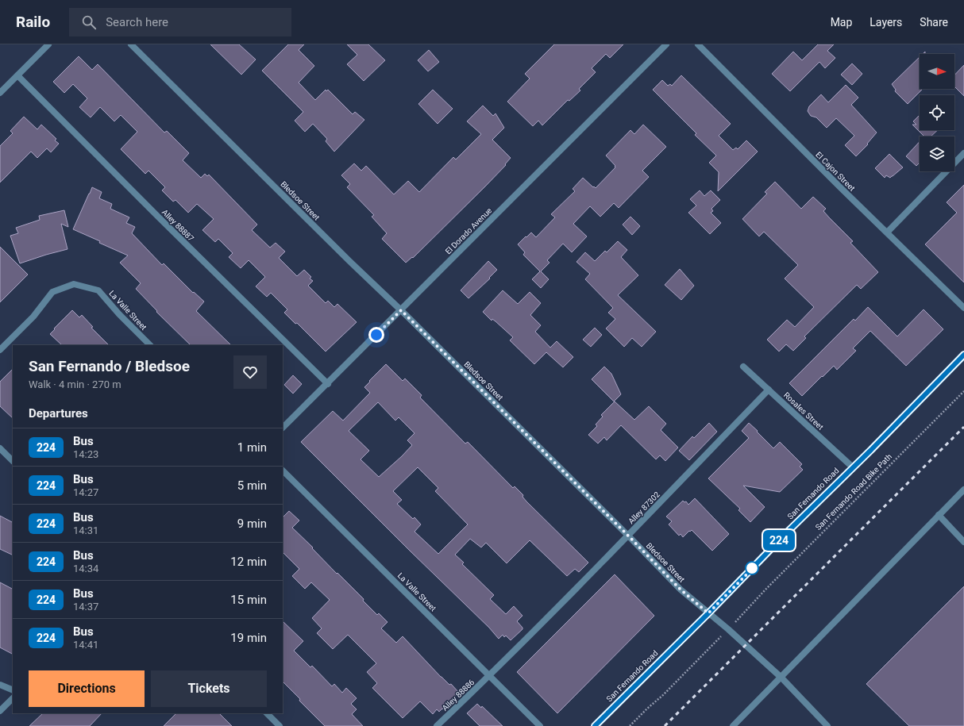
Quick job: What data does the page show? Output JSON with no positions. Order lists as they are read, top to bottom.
{
  "streets": {
    "main road": ["San Fernando Road"],
    "street": [
      "El Cajon Street",
      "Bledsoe Street",
      "Alley 88887",
      "El Dorado Avenue",
      "La Valle Street",
      "Rosales Street",
      "Alley 87302",
      "Alley 88886"
    ],
    "path": ["San Fernando Road Bike Path"]
  },
  "crossings": [
    ["Bledsoe Street", "El Dorado Avenue"],
    ["Bledsoe Street", "San Fernando Road"],
    ["Bledsoe Street", "Alley 87302"],
    ["Alley 88887", "El Dorado Avenue"],
    ["La Valle Street", "Alley 87302"],
    ["La Valle Street", "Alley 88886"],
    ["Rosales Street", "San Fernando Road"],
    ["Rosales Street", "Alley 87302"],
    ["Alley 87302", "Alley 88886"]
  ],
  "lines": ["bus line 224"],
  "north": "right",
  "page": {
    "header": "Railo",
    "search": "Search here",
    "nav": ["Map", "Layers", "Share"],
    "on_map": "224",
    "heading": [
      ["San Fernando / Bledsoe", "Walk · 4 min · 270 m"],
      "Departures"
    ],
    "list": [
      {
        "mark": "224",
        "name": "Bus",
        "note": "14:23",
        "value": "1 min"
      },
      {
        "mark": "224",
        "name": "Bus",
        "note": "14:27",
        "value": "5 min"
      },
      {
        "mark": "224",
        "name": "Bus",
        "note": "14:31",
        "value": "9 min"
      },
      {
        "mark": "224",
        "name": "Bus",
        "note": "14:34",
        "value": "12 min"
      },
      {
        "mark": "224",
        "name": "Bus",
        "note": "14:37",
        "value": "15 min"
      },
      {
        "mark": "224",
        "name": "Bus",
        "note": "14:41",
        "value": "19 min"
      }
    ],
    "buttons": ["Directions", "Tickets"]
  }
}
